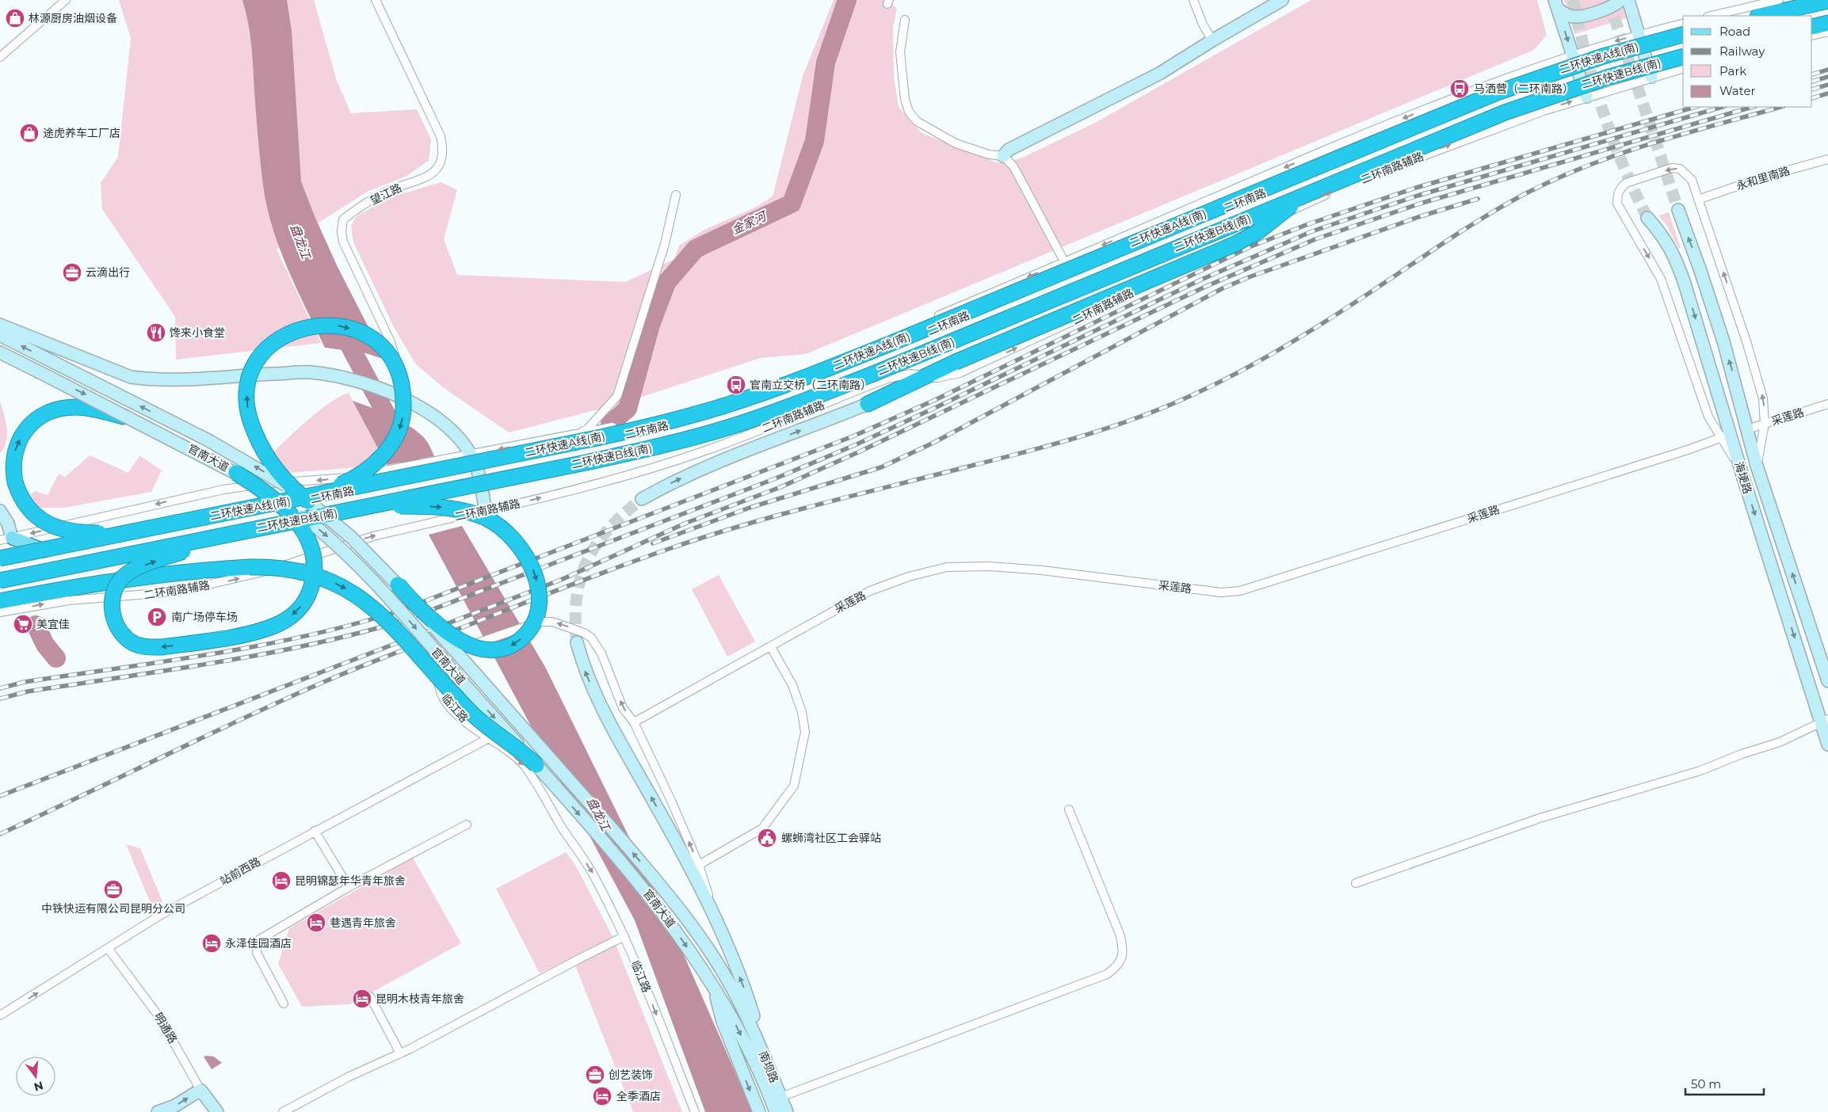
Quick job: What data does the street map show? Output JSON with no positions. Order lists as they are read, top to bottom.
{
  "streets": {
    "highway": ["二环快速A线(南)", "二环快速B线(南)"],
    "main road": [
      "二环南路",
      "官南大道",
      "海埂路",
      "明通路",
      "南坝路"
    ],
    "street": [
      "二环南路辅路",
      "永和里南路",
      "望江路",
      "采莲路",
      "临江路",
      "站前西路"
    ]
  },
  "crossings": [
    ["二环快速B线(南)", "二环南路"],
    ["二环快速B线(南)", "官南大道"],
    ["采莲路", "海埂路"],
    ["官南大道", "南坝路"],
    ["临江路", "站前西路"],
    ["站前西路", "明通路"]
  ],
  "water": ["金家河", "盘龙江"],
  "places": {
    "shop": ["林源厨房油烟设备", "途虎养车工厂店"],
    "bus stop": ["马洒营（二环南路）", "官南立交桥（二环南路）"],
    "office": ["云滴出行", "中铁快运有限公司昆明分公司", "创艺装饰"],
    "restaurant": ["馋来小食堂"],
    "parking": ["南广场停车场"],
    "supermarket": ["美宜佳"],
    "public building": ["螺蛳湾社区工会驿站"],
    "hotel": [
      "昆明锦瑟年华青年旅舍",
      "巷遇青年旅舍",
      "永泽佳园酒店",
      "昆明木枝青年旅舍",
      "全季酒店"
    ]
  },
  "legend": [
    "Road",
    "Railway",
    "Park",
    "Water"
  ],
  "scale_bar": "50 m",
  "north": "bottom"
}
